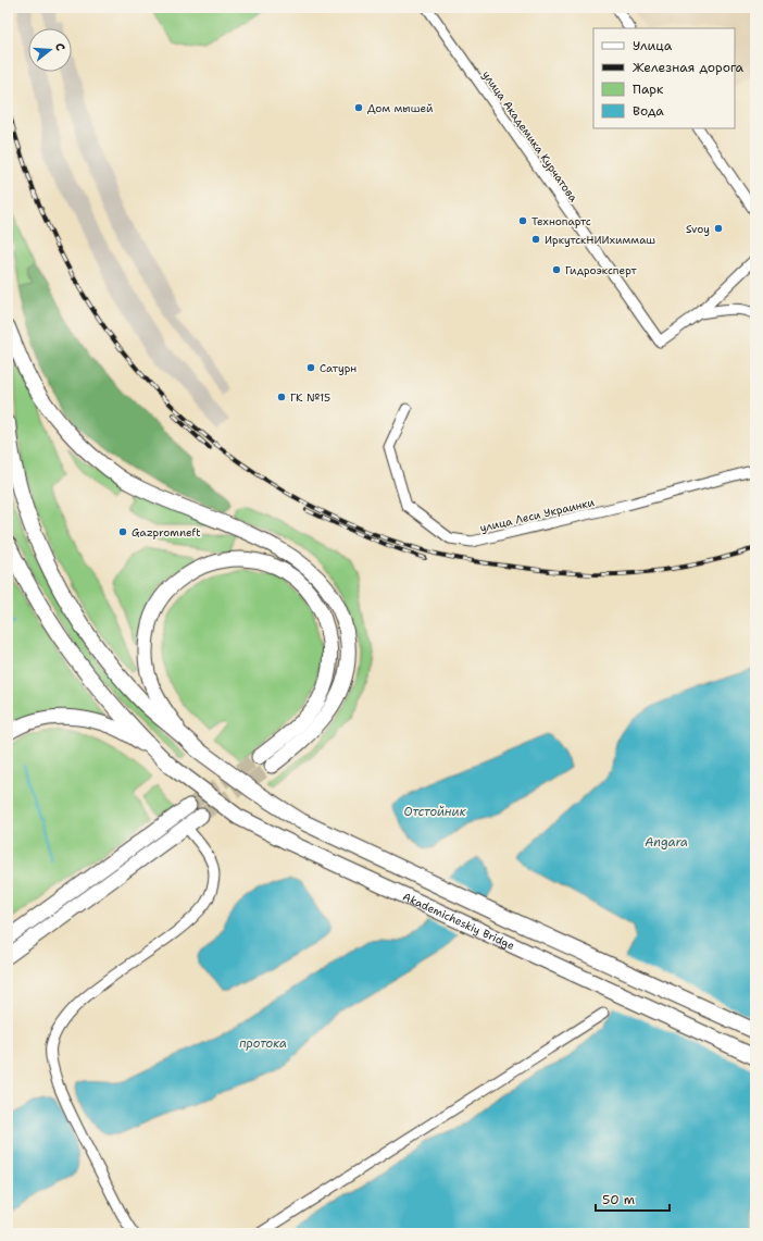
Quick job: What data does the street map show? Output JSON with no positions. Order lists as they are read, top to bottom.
{
  "streets": {
    "main road": ["Akademicheskiy Bridge"],
    "street": ["улица Академика Курчатова", "улица Леси Украинки"]
  },
  "water": ["Отстойник", "Angara", "протока"],
  "places": [
    "Дом мышей",
    "Технопартс",
    "Svoy",
    "ИркутскНИИхиммаш",
    "Гидроэксперт",
    "Сатурн",
    "ГК №15",
    "Gazpromneft"
  ],
  "legend": [
    "Улица",
    "Железная дорога",
    "Парк",
    "Вода"
  ],
  "scale_bar": "50 m",
  "north": "right"
}
